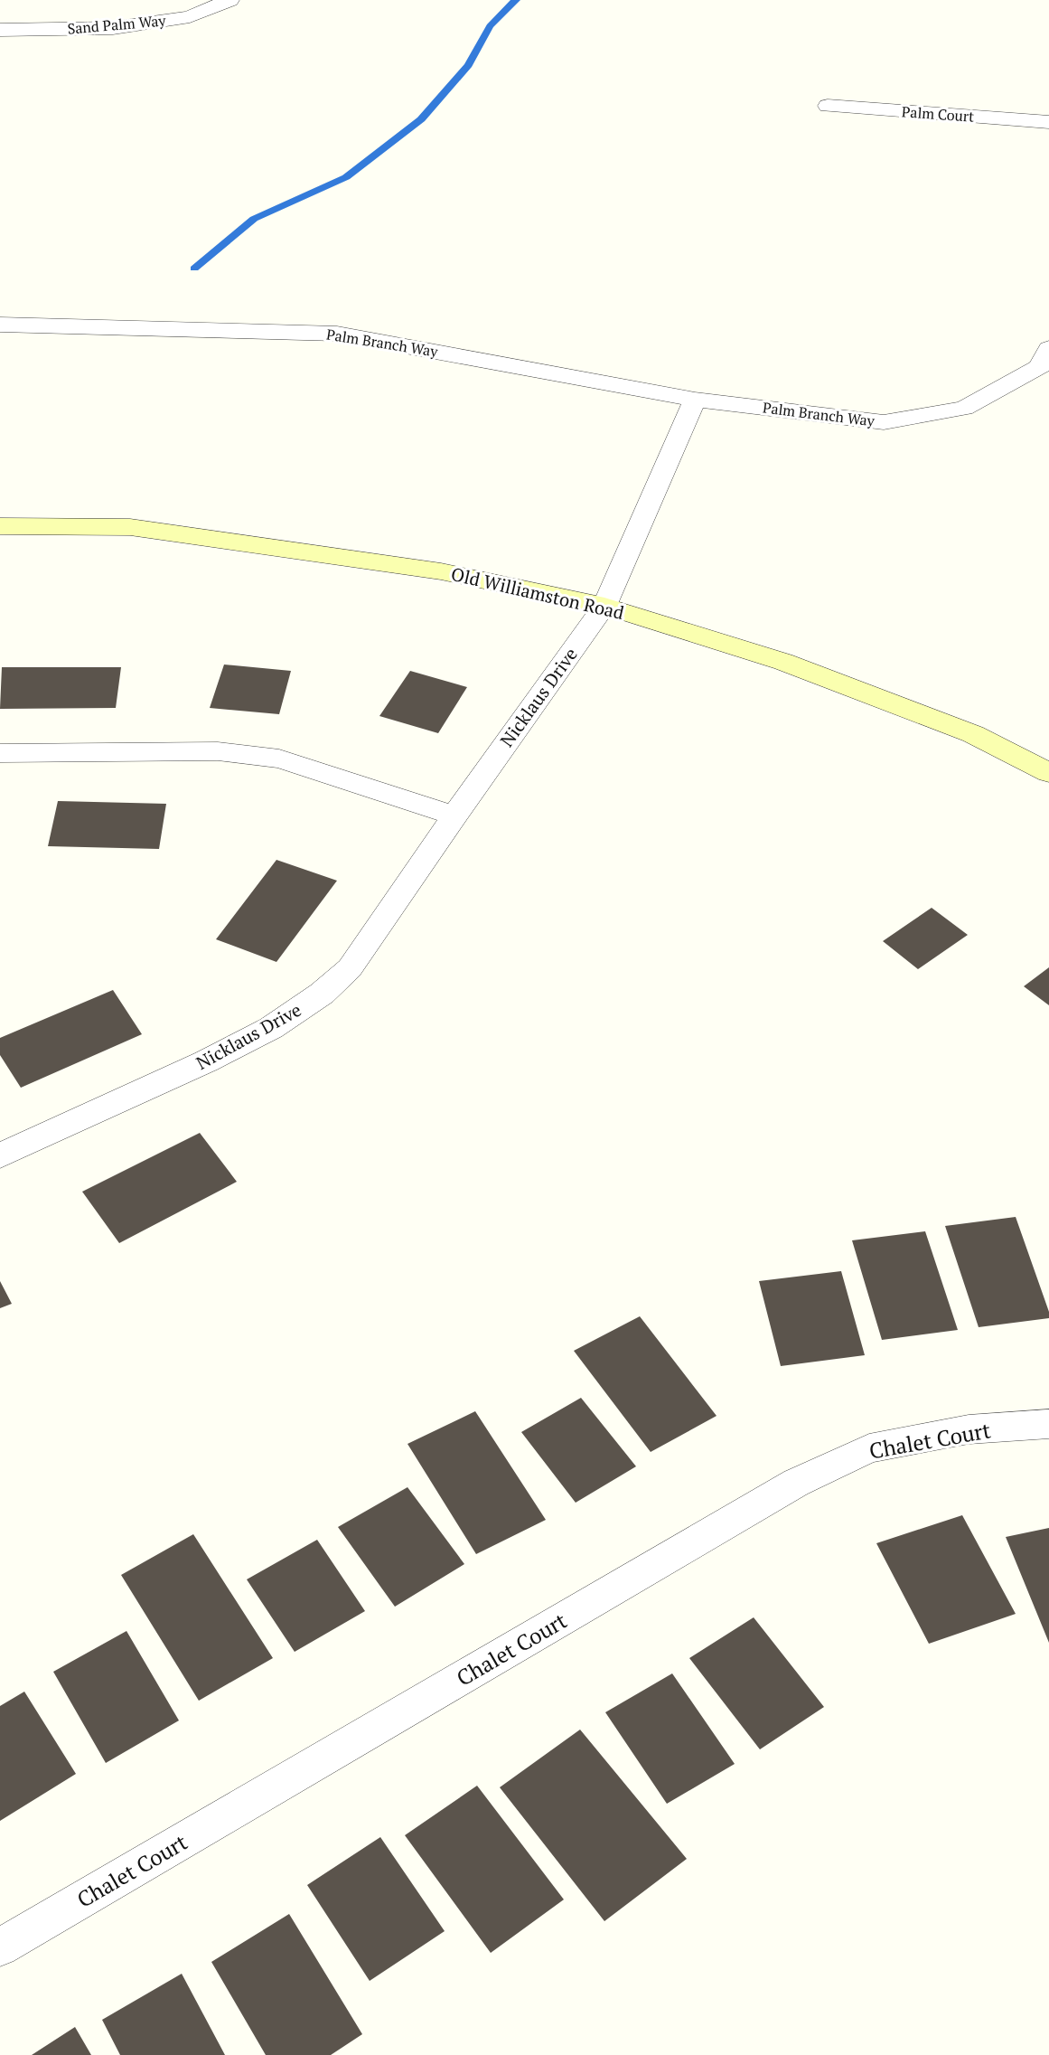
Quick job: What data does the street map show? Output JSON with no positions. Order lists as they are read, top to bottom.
{
  "streets": {
    "street": [
      "Sand Palm Way",
      "Palm Court",
      "Palm Branch Way",
      "Old Williamston Road",
      "Nicklaus Drive",
      "Chalet Court"
    ]
  },
  "crossings": [
    ["Old Williamston Road", "Nicklaus Drive"]
  ]
}
